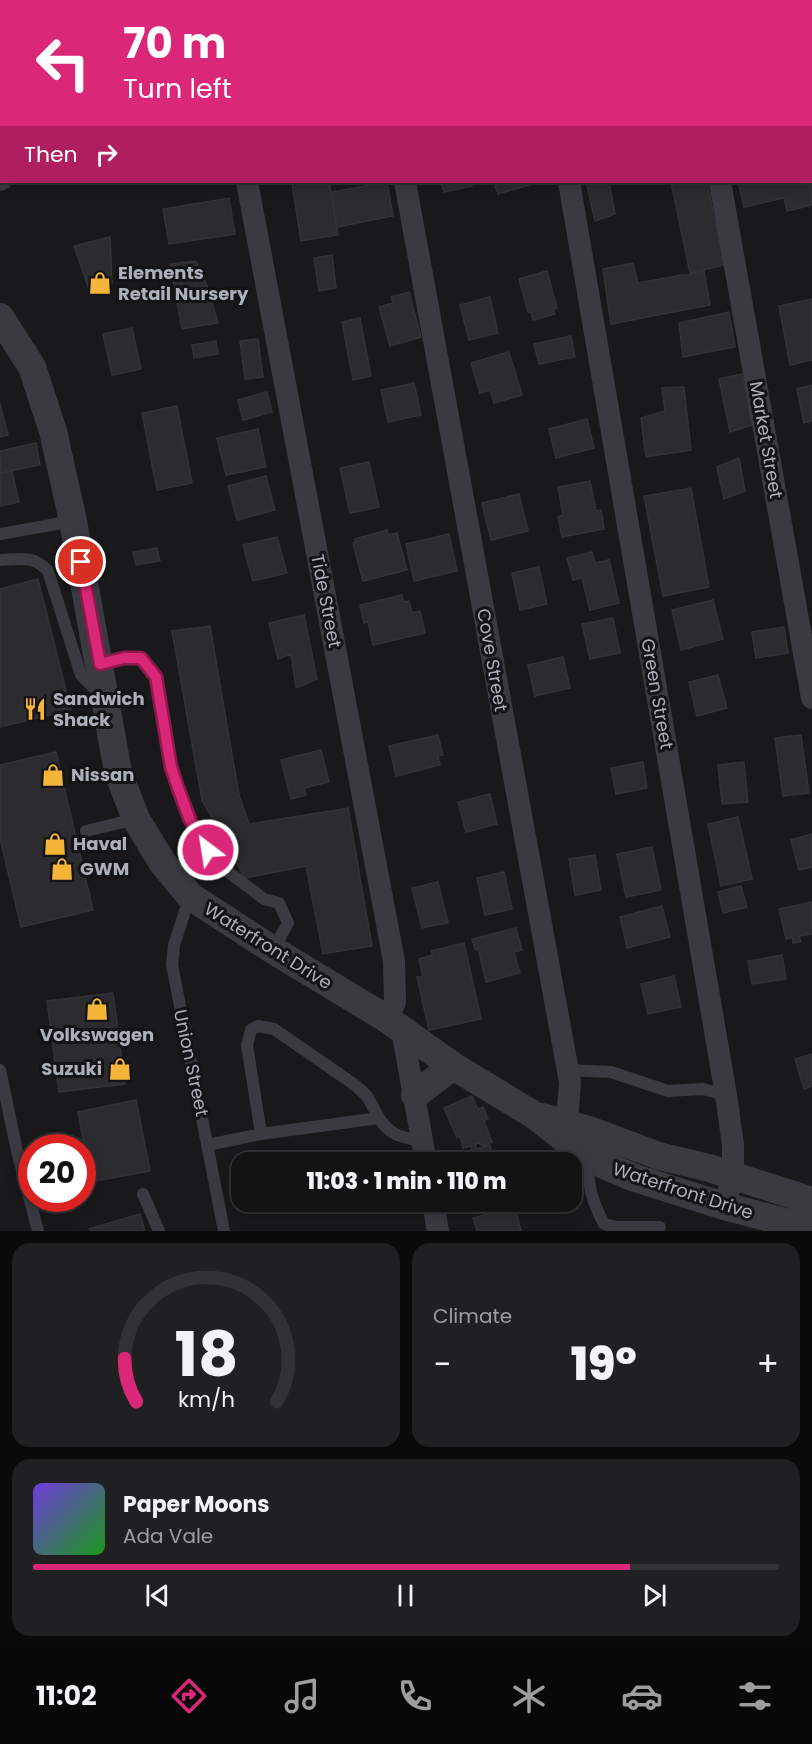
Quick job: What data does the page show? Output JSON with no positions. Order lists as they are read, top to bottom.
{
  "streets": {
    "street": [
      "Market Street",
      "Tide Street",
      "Cove Street",
      "Green Street",
      "Waterfront Drive"
    ],
    "lane": ["Union Street"]
  },
  "crossings": [
    ["Tide Street", "Waterfront Drive"],
    ["Cove Street", "Waterfront Drive"],
    ["Green Street", "Waterfront Drive"],
    ["Waterfront Drive", "Union Street"]
  ],
  "places": {
    "shop": [
      "Elements Retail Nursery",
      "Nissan",
      "Haval",
      "GWM",
      "Volkswagen",
      "Suzuki"
    ],
    "restaurant": ["Sandwich Shack"]
  },
  "page": {
    "turn": ["70 m", "Turn left"],
    "then": "Then",
    "limit": "20",
    "trip": "11:03 · 1 min · 110 m",
    "tile": "Climate",
    "heat": ["−", "19°", "+"],
    "song": ["Paper Moons", "Ada Vale"],
    "tabs": "11:02",
    "gauge": ["18", "km/h"]
  }
}
